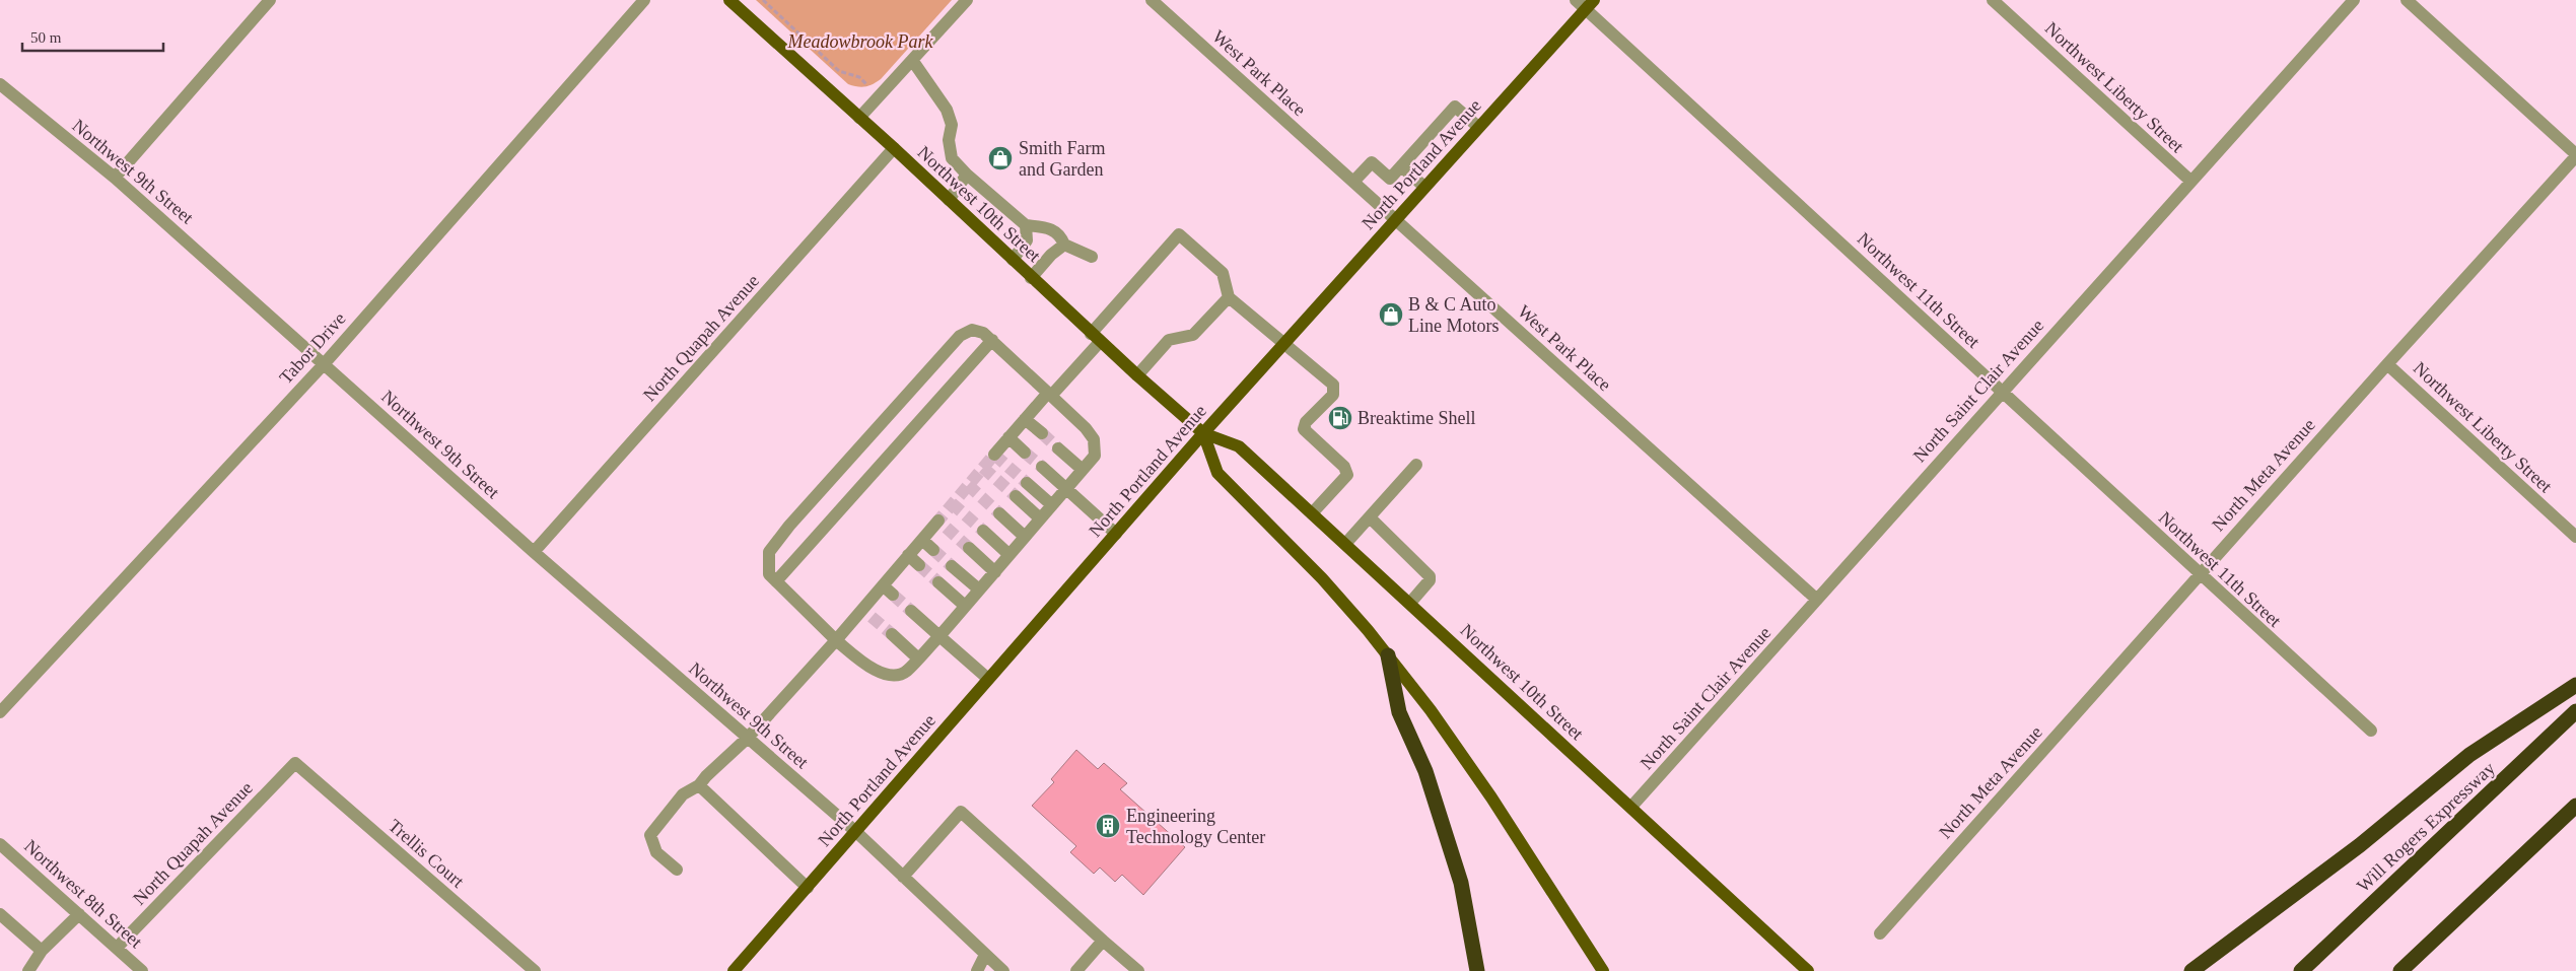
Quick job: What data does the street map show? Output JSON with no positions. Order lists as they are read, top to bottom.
{
  "streets": {
    "highway": ["Will Rogers Expressway"],
    "main road": ["North Portland Avenue", "Northwest 10th Street"],
    "street": [
      "West Park Place",
      "Northwest Liberty Street",
      "Northwest 9th Street",
      "Northwest 11th Street",
      "North Quapah Avenue",
      "Tabor Drive",
      "North Saint Clair Avenue",
      "North Meta Avenue",
      "Trellis Court",
      "Northwest 8th Street"
    ]
  },
  "crossings": [
    ["West Park Place", "North Portland Avenue"],
    ["West Park Place", "North Saint Clair Avenue"],
    ["Northwest Liberty Street", "North Saint Clair Avenue"],
    ["Northwest Liberty Street", "North Meta Avenue"],
    ["North Portland Avenue", "Northwest 9th Street"],
    ["North Portland Avenue", "Northwest 10th Street"],
    ["North Portland Avenue", "Northwest 11th Street"],
    ["Northwest 9th Street", "North Quapah Avenue"],
    ["Northwest 9th Street", "Tabor Drive"],
    ["Northwest 10th Street", "North Quapah Avenue"],
    ["Northwest 10th Street", "North Saint Clair Avenue"],
    ["Northwest 11th Street", "North Saint Clair Avenue"],
    ["Northwest 11th Street", "North Meta Avenue"],
    ["North Quapah Avenue", "Trellis Court"],
    ["North Quapah Avenue", "Northwest 8th Street"]
  ],
  "parks": ["Meadowbrook Park"],
  "places": {
    "shop": ["Smith Farm and Garden", "B & C Auto Line Motors"],
    "fuel station": ["Breaktime Shell"],
    "building": ["Engineering Technology Center"]
  },
  "scale_bar": "50 m"
}
